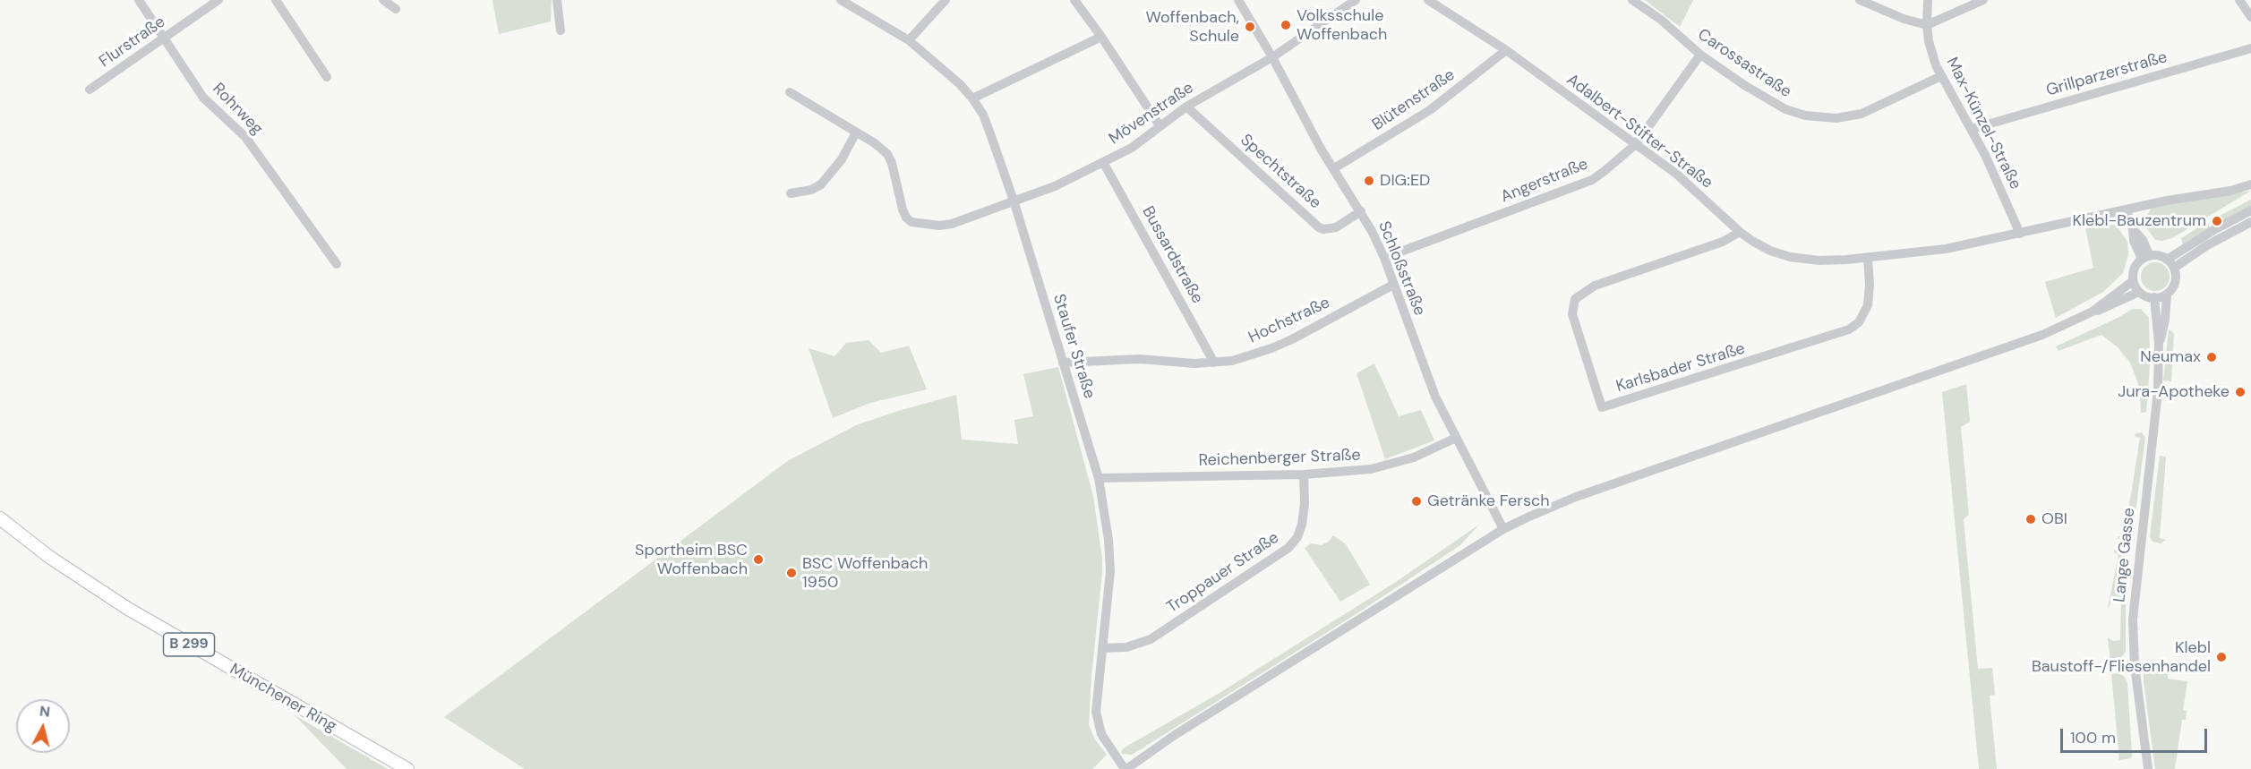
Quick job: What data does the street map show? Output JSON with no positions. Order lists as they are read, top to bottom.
{
  "streets": {
    "main road": ["B 299", "Münchener Ring"],
    "street": [
      "Flurstraße",
      "Carossastraße",
      "Grillparzerstraße",
      "Blütenstraße",
      "Rohrweg",
      "Mövenstraße",
      "Max-Künzel-Straße",
      "Adalbert-Stifter-Straße",
      "Spechtstraße",
      "Angerstraße",
      "Bussardstraße",
      "Schloßstraße",
      "Hochstraße",
      "Staufer Straße",
      "Karlsbader Straße",
      "Reichenberger Straße",
      "Lange Gasse",
      "Troppauer Straße"
    ]
  },
  "crossings": [
    ["Flurstraße", "Rohrweg"],
    ["Carossastraße", "Max-Künzel-Straße"],
    ["Carossastraße", "Angerstraße"],
    ["Grillparzerstraße", "Max-Künzel-Straße"],
    ["Blütenstraße", "Adalbert-Stifter-Straße"],
    ["Blütenstraße", "Schloßstraße"],
    ["Mövenstraße", "Spechtstraße"],
    ["Mövenstraße", "Bussardstraße"],
    ["Mövenstraße", "Schloßstraße"],
    ["Mövenstraße", "Staufer Straße"],
    ["Max-Künzel-Straße", "Adalbert-Stifter-Straße"],
    ["Adalbert-Stifter-Straße", "Angerstraße"],
    ["Adalbert-Stifter-Straße", "Karlsbader Straße"],
    ["Spechtstraße", "Schloßstraße"],
    ["Angerstraße", "Schloßstraße"],
    ["Bussardstraße", "Hochstraße"],
    ["Schloßstraße", "Hochstraße"],
    ["Schloßstraße", "Reichenberger Straße"],
    ["Hochstraße", "Staufer Straße"],
    ["Staufer Straße", "Reichenberger Straße"],
    ["Staufer Straße", "Troppauer Straße"],
    ["Reichenberger Straße", "Troppauer Straße"]
  ],
  "places": [
    "Volksschule Woffenbach",
    "Woffenbach, Schule",
    "DIG:ED",
    "Klebl-Bauzentrum",
    "Neumax",
    "Jura-Apotheke",
    "Getränke Fersch",
    "OBI",
    "Sportheim BSC Woffenbach",
    "BSC Woffenbach 1950",
    "Klebl Baustoff-/Fliesenhandel"
  ],
  "scale_bar": "100 m",
  "north": "top"
}
